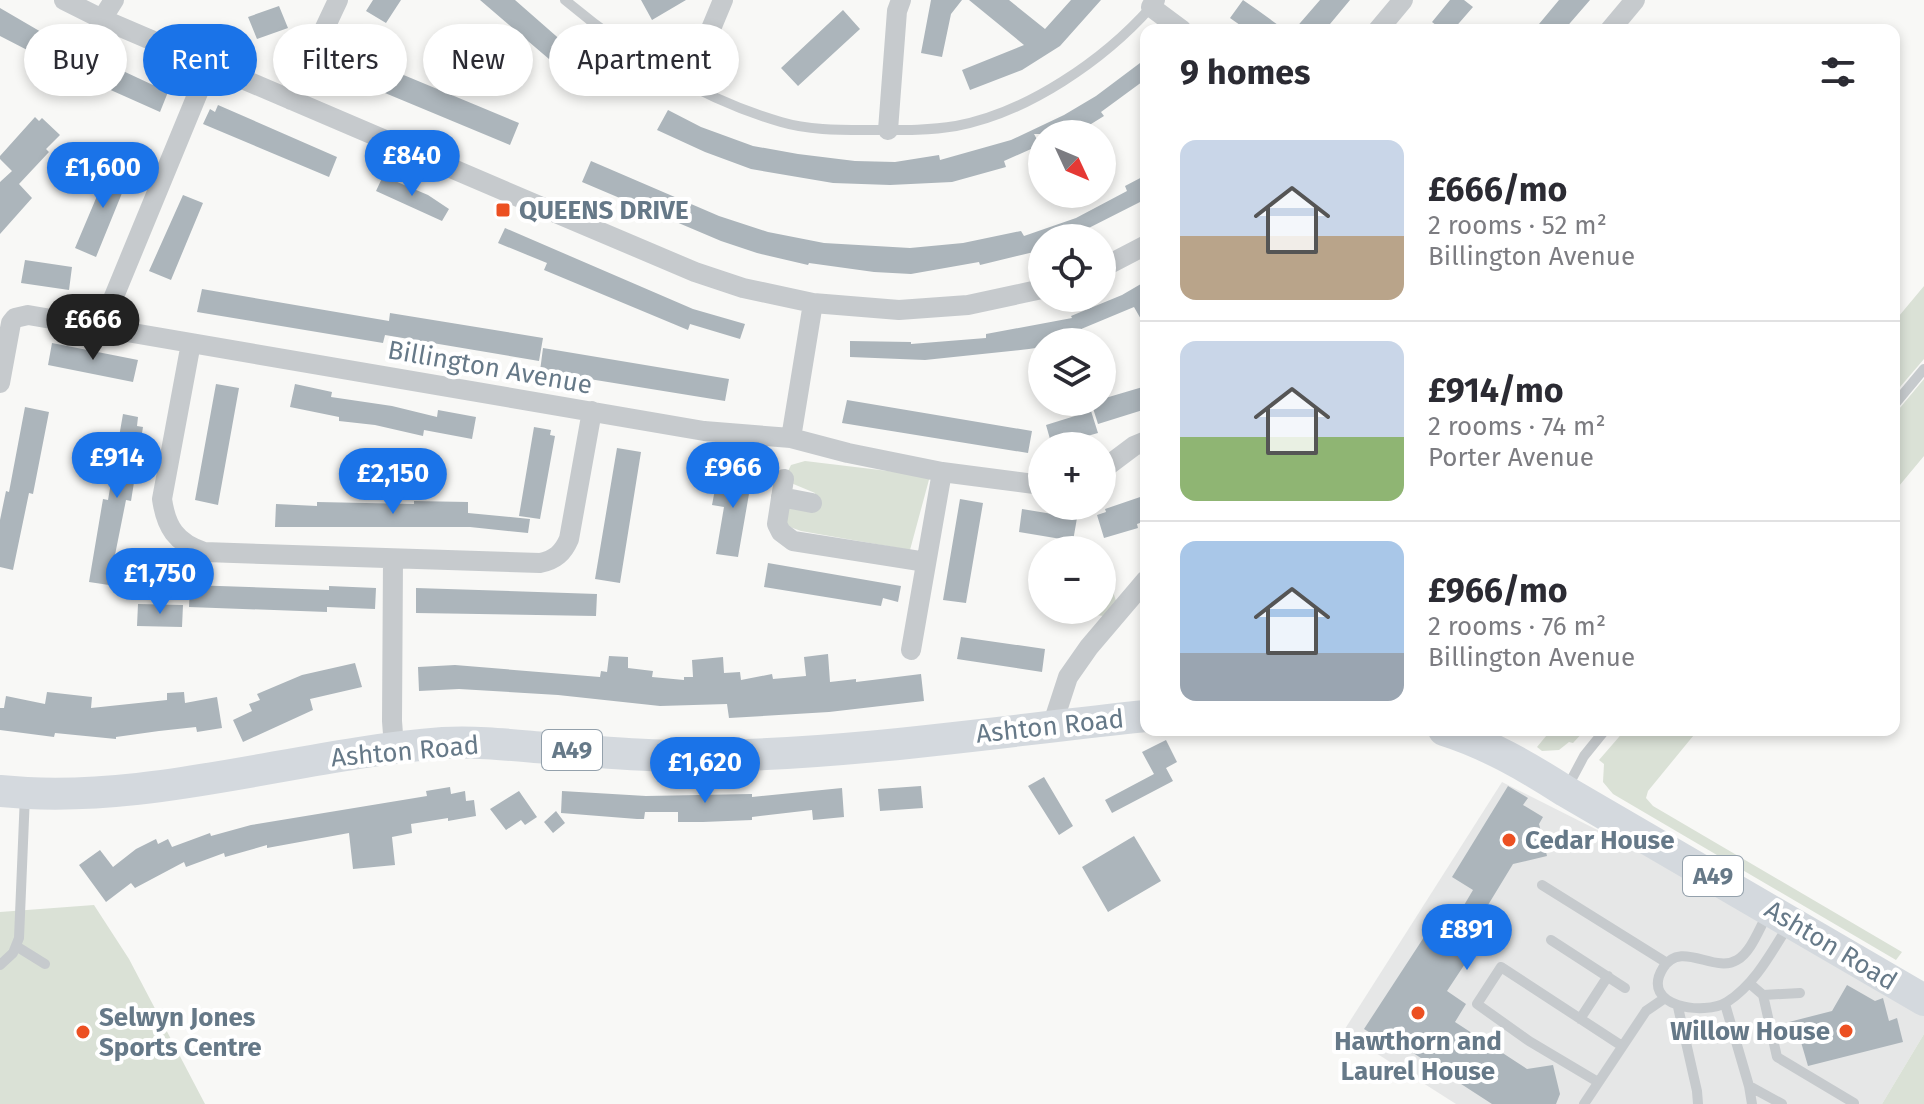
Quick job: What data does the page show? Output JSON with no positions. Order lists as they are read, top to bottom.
{
  "streets": {
    "main road": ["Ashton Road", "A49"],
    "street": ["Billington Avenue"]
  },
  "places": {
    "transit": ["QUEENS DRIVE"],
    "other": [
      "Cedar House",
      "Hawthorn and Laurel House",
      "Willow House",
      "Selwyn Jones Sports Centre"
    ]
  },
  "north": "bottom right",
  "page": {
    "chip": [
      "Buy",
      "Rent",
      "Filters",
      "New",
      "Apartment"
    ],
    "heading": "9 homes",
    "map_buttons": ["+", "−"],
    "list": [
      {
        "name": "£666/mo",
        "note": "2 rooms · 52 m² · Billington Avenue"
      },
      {
        "name": "£914/mo",
        "note": "2 rooms · 74 m² · Porter Avenue"
      },
      {
        "name": "£966/mo",
        "note": "2 rooms · 76 m² · Billington Avenue"
      }
    ],
    "price": [
      "£840",
      "£1,600",
      "£666",
      "£914",
      "£966",
      "£2,150",
      "£1,750",
      "£1,620",
      "£891"
    ]
  }
}
